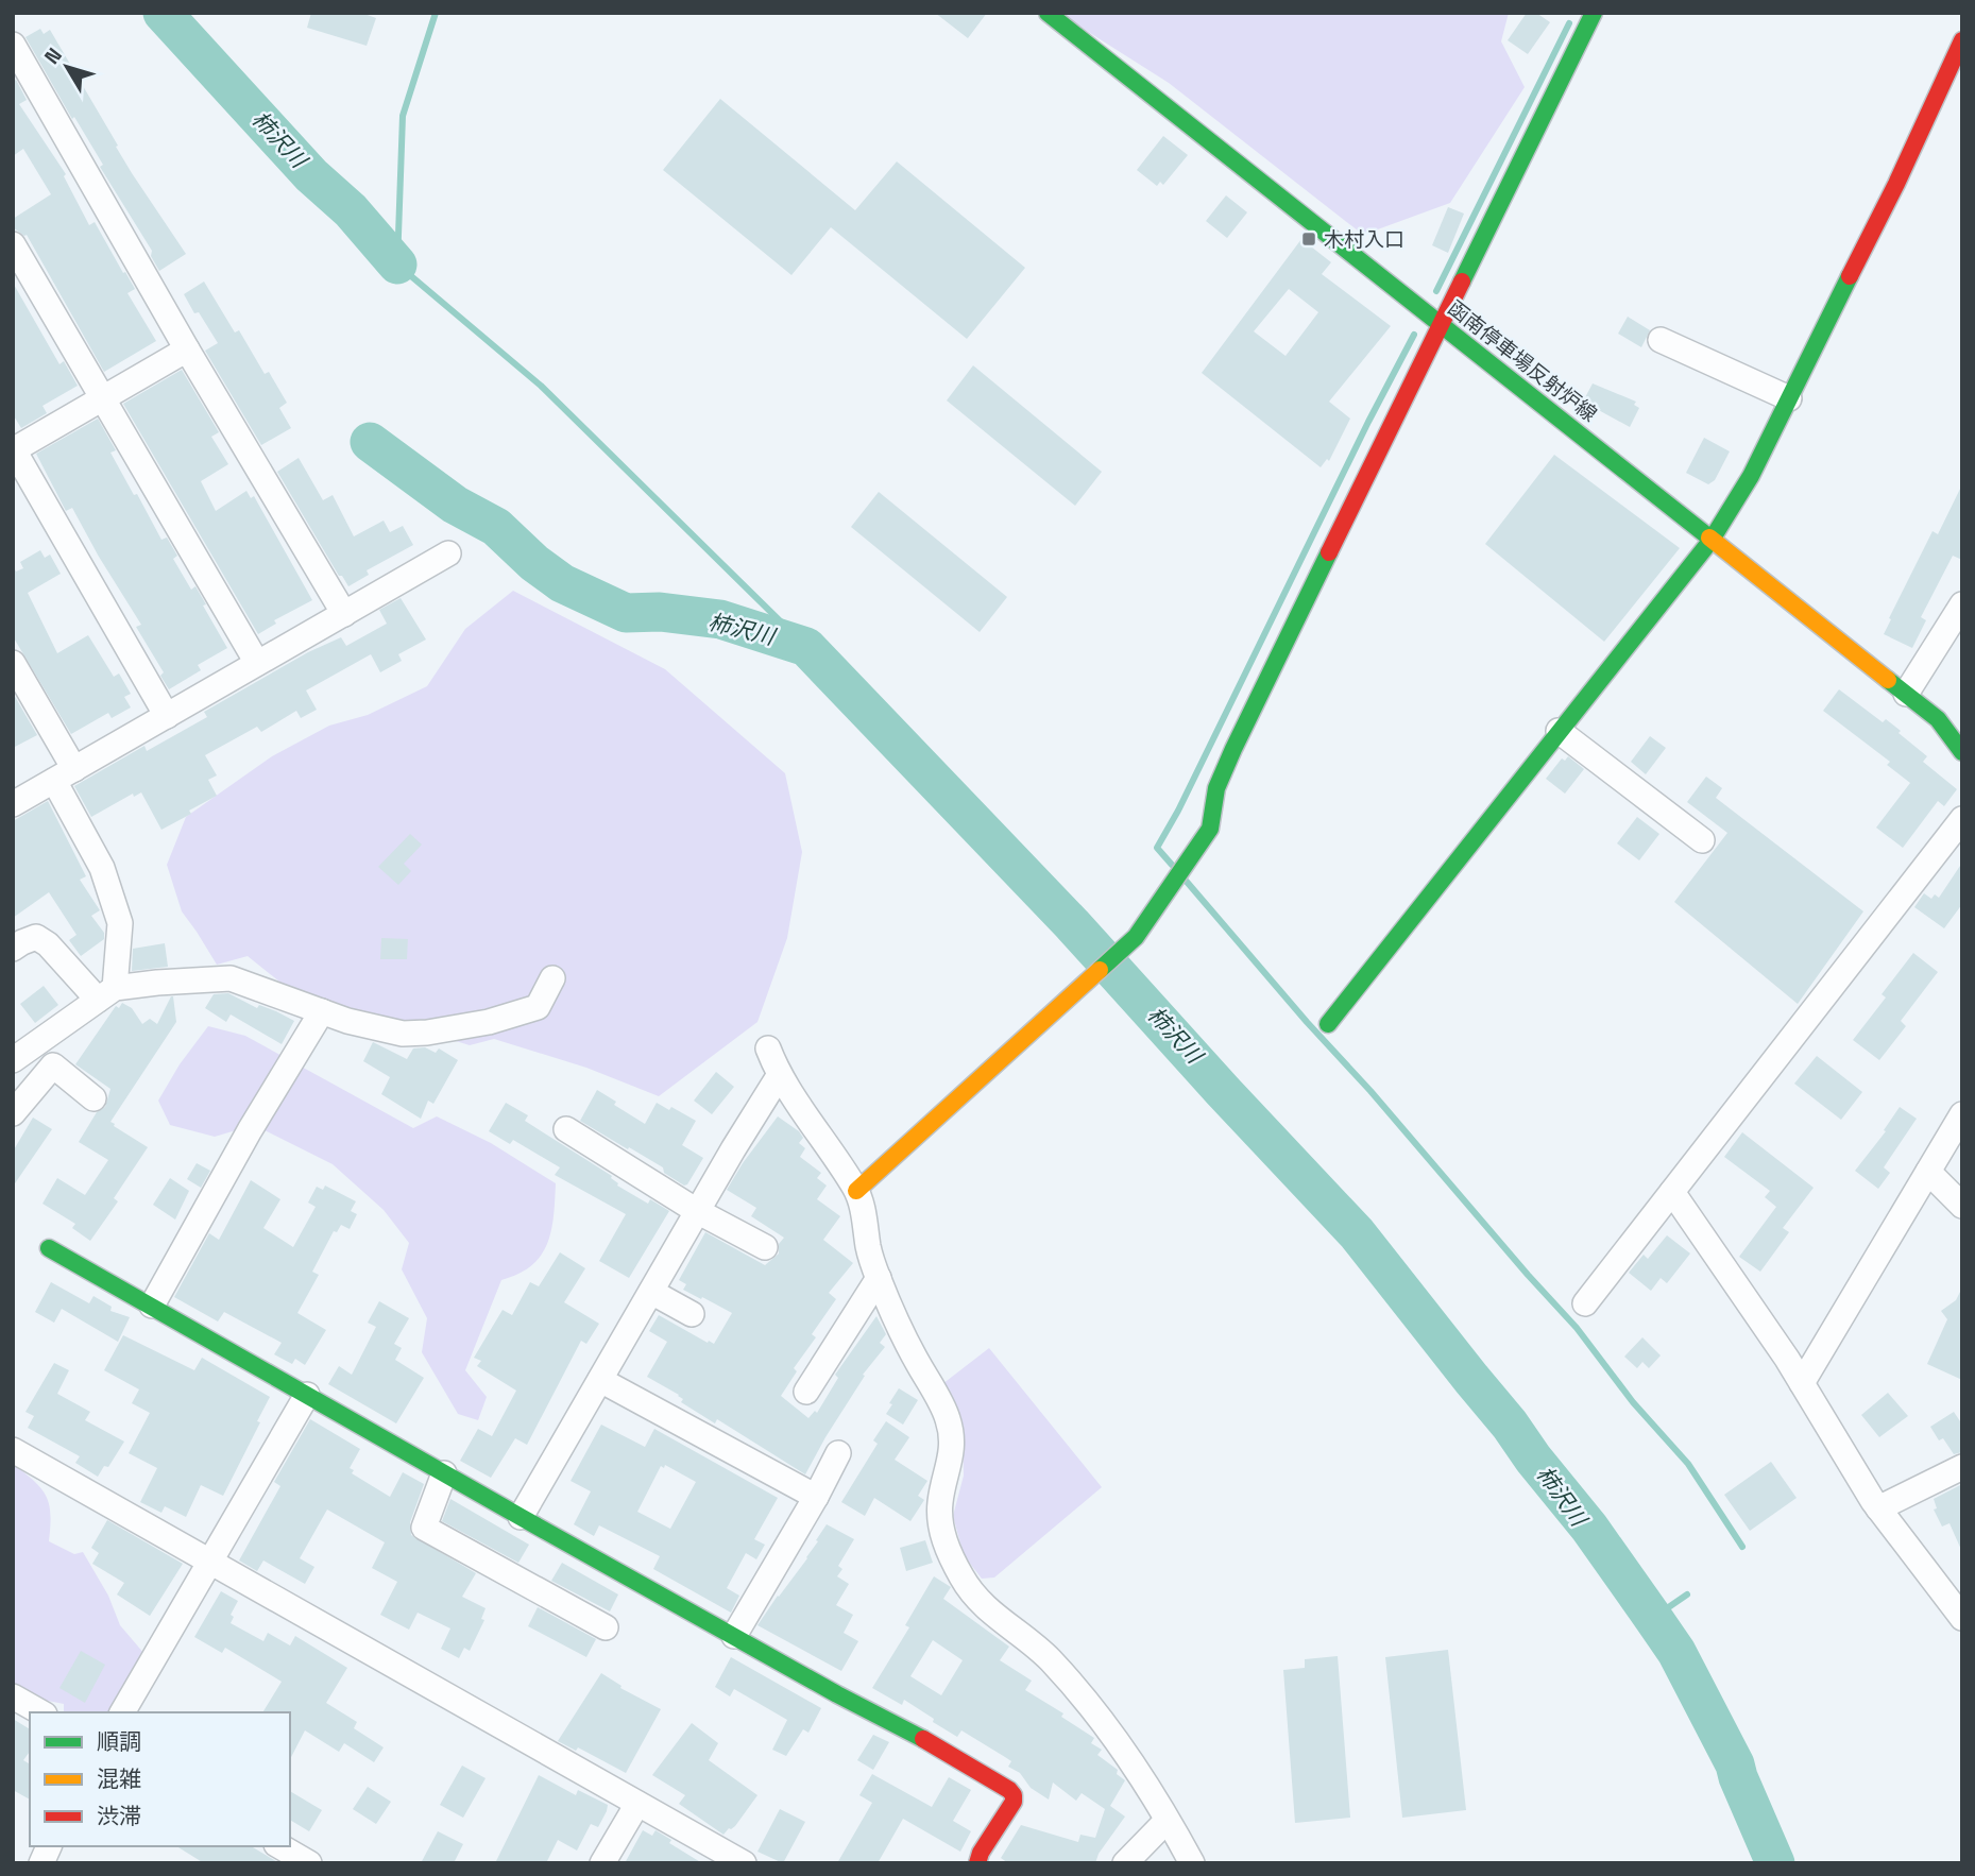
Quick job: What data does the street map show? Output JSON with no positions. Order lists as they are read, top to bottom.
{
  "streets": {
    "street": ["函南停車場反射炉線"]
  },
  "water": ["柿沢川"],
  "places": {
    "transit": ["木村入口"]
  },
  "legend": ["順調", "混雑", "渋滞"],
  "north": "top left"
}
